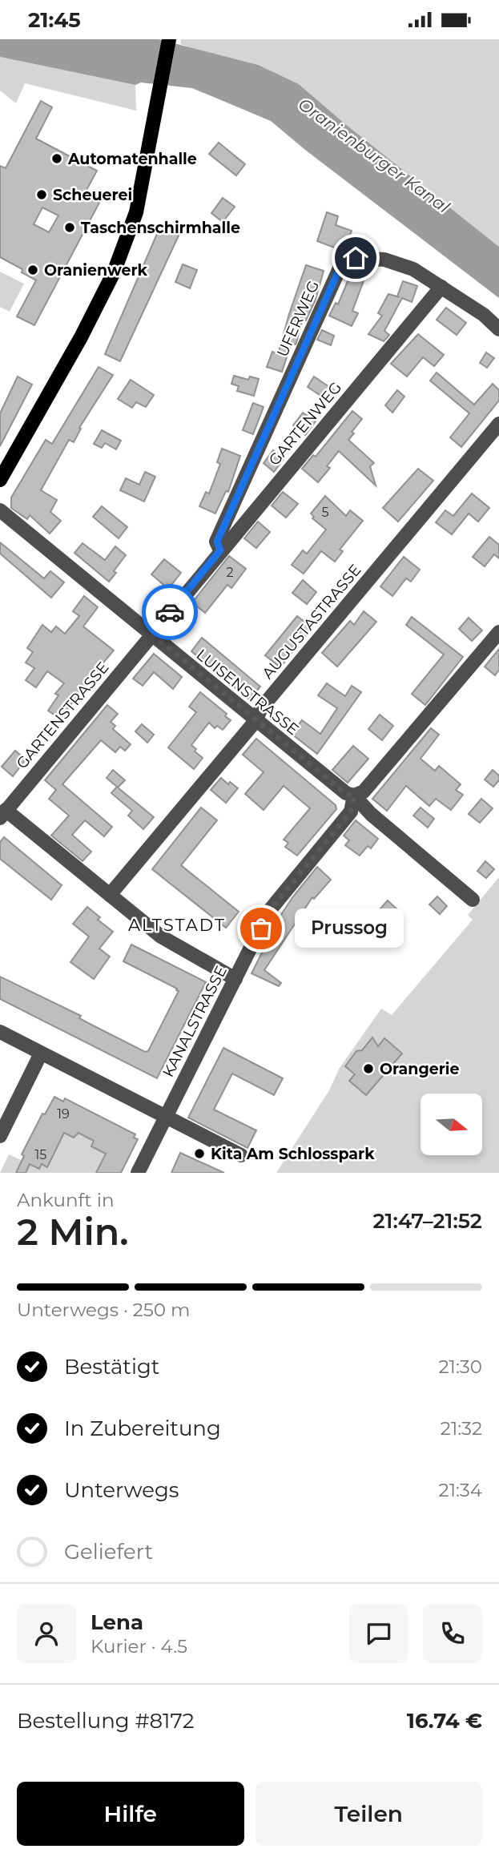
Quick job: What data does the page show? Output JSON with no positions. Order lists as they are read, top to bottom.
{
  "streets": {
    "street": [
      "UFERWEG",
      "GARTENWEG",
      "AUGUSTASTRASSE",
      "LUISENSTRASSE",
      "GARTENSTRASSE",
      "KANALSTRASSE"
    ]
  },
  "crossings": [
    ["UFERWEG", "GARTENWEG"],
    ["GARTENWEG", "LUISENSTRASSE"],
    ["GARTENWEG", "GARTENSTRASSE"],
    ["AUGUSTASTRASSE", "LUISENSTRASSE"],
    ["LUISENSTRASSE", "GARTENSTRASSE"],
    ["LUISENSTRASSE", "KANALSTRASSE"]
  ],
  "districts": ["ALTSTADT"],
  "water": ["Oranienburger Kanal"],
  "places": [
    "Automatenhalle",
    "Scheuerei",
    "Taschenschirmhalle",
    "Oranienwerk",
    "Prussog",
    "Orangerie",
    "Kita Am Schlosspark"
  ],
  "house_numbers": [
    "5",
    "2",
    "19",
    "15"
  ],
  "north": "right",
  "page": {
    "status": "21:45",
    "bubble": "Prussog",
    "heading": ["2 Min.", "Ankunft in", "21:47–21:52"],
    "panel": [
      "Lena",
      "Kurier · 4.5",
      "Bestellung #8172",
      "16.74 €"
    ],
    "bar": "Unterwegs · 250 m",
    "list": [
      ["Bestätigt", "21:30"],
      ["In Zubereitung", "21:32"],
      ["Unterwegs", "21:34"],
      "Geliefert"
    ],
    "buttons": ["Hilfe", "Teilen"]
  }
}
